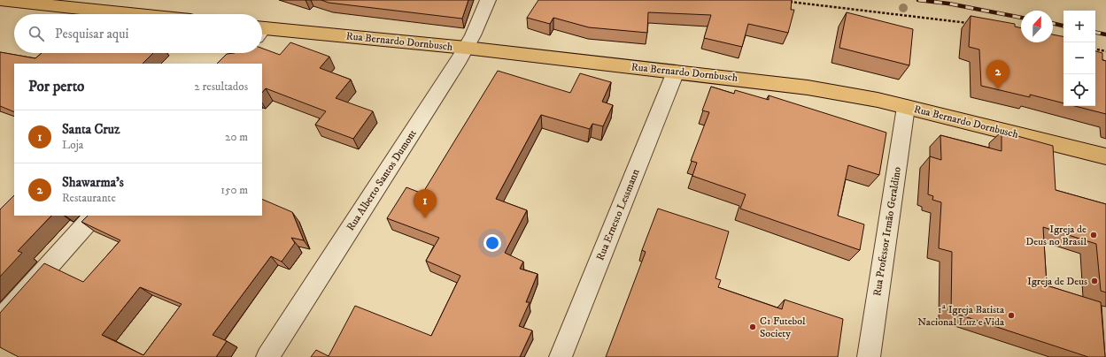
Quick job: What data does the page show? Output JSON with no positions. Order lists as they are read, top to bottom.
{
  "streets": {
    "highway": ["Rua Bernardo Dornbusch"],
    "street": ["Rua Alberto Santos Dumont", "Rua Ernesto Lessmann", "Rua Professor Irmão Geraldino"]
  },
  "crossings": [
    ["Rua Bernardo Dornbusch", "Rua Alberto Santos Dumont"],
    ["Rua Bernardo Dornbusch", "Rua Ernesto Lessmann"],
    ["Rua Bernardo Dornbusch", "Rua Professor Irmão Geraldino"]
  ],
  "places": [
    "Igreja de Deus no Brasil",
    "Igreja de Deus",
    "1ª Igreja Batista Nacional Luz e Vida",
    "C1 Futebol Society"
  ],
  "north": "top",
  "page": {
    "map_buttons": ["+", "−"],
    "search": "Pesquisar aqui",
    "pins": ["2", "1"],
    "heading": ["Por perto", "2 resultados"],
    "list": [
      {
        "mark": "1",
        "name": "Santa Cruz",
        "note": "Loja",
        "value": "20 m"
      },
      {
        "mark": "2",
        "name": "Shawarma's",
        "note": "Restaurante",
        "value": "150 m"
      }
    ]
  }
}
